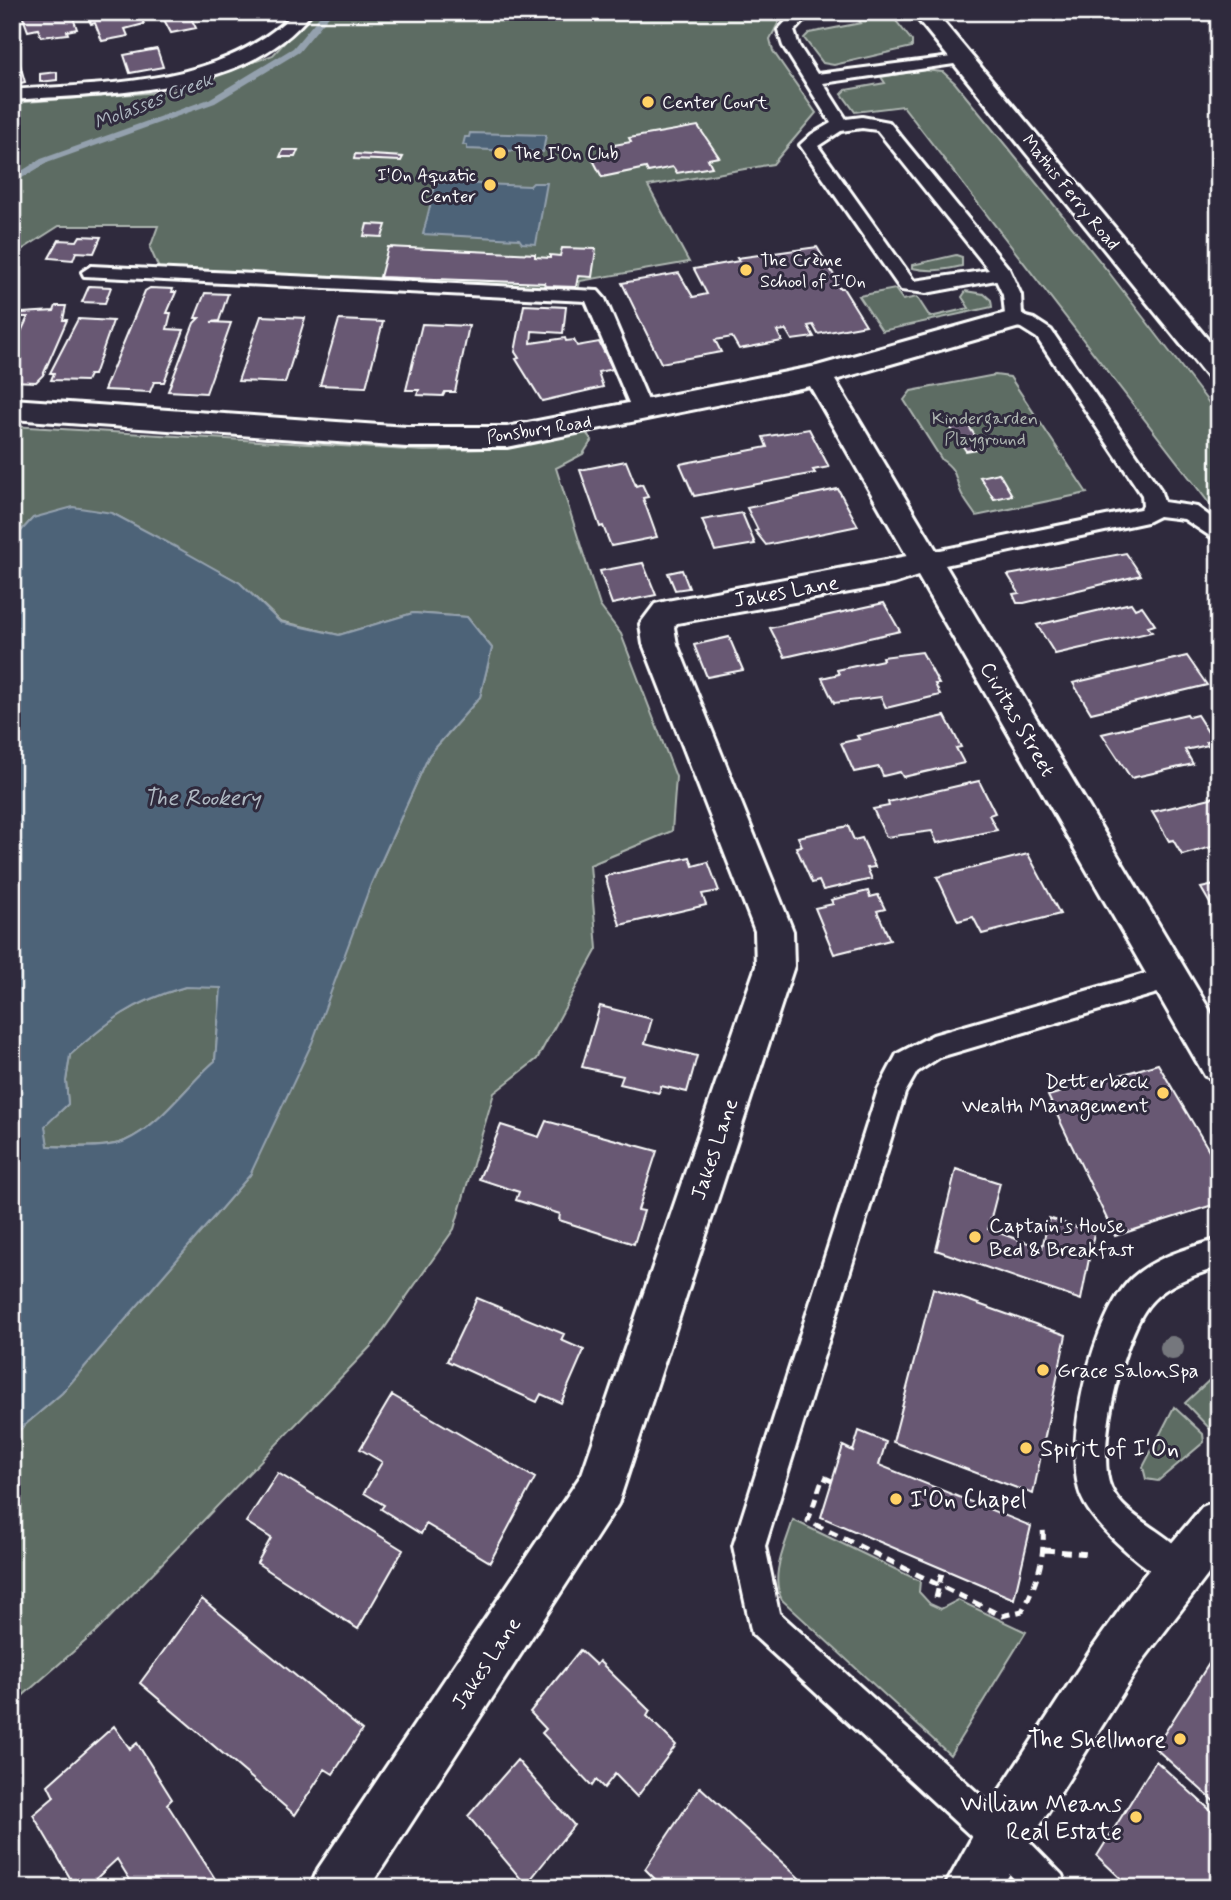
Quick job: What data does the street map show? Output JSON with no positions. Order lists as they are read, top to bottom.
{
  "streets": {
    "street": [
      "Mathis Ferry Road",
      "Ponsbury Road",
      "Jakes Lane",
      "Civitas Street"
    ]
  },
  "crossings": [
    ["Ponsbury Road", "Civitas Street"],
    ["Jakes Lane", "Civitas Street"]
  ],
  "water": ["Molasses Creek", "The Rookery"],
  "parks": ["Kindergarden Playground"],
  "places": [
    "Center Court",
    "The I'On Club",
    "I'On Aquatic Center",
    "The Crème School of I'On",
    "Detterbeck Wealth Management",
    "Captain's House Bed & Breakfast",
    "Grace SalonSpa",
    "Spirit of I'On",
    "I'On Chapel",
    "The Shellmore",
    "William Means Real Estate"
  ]
}
